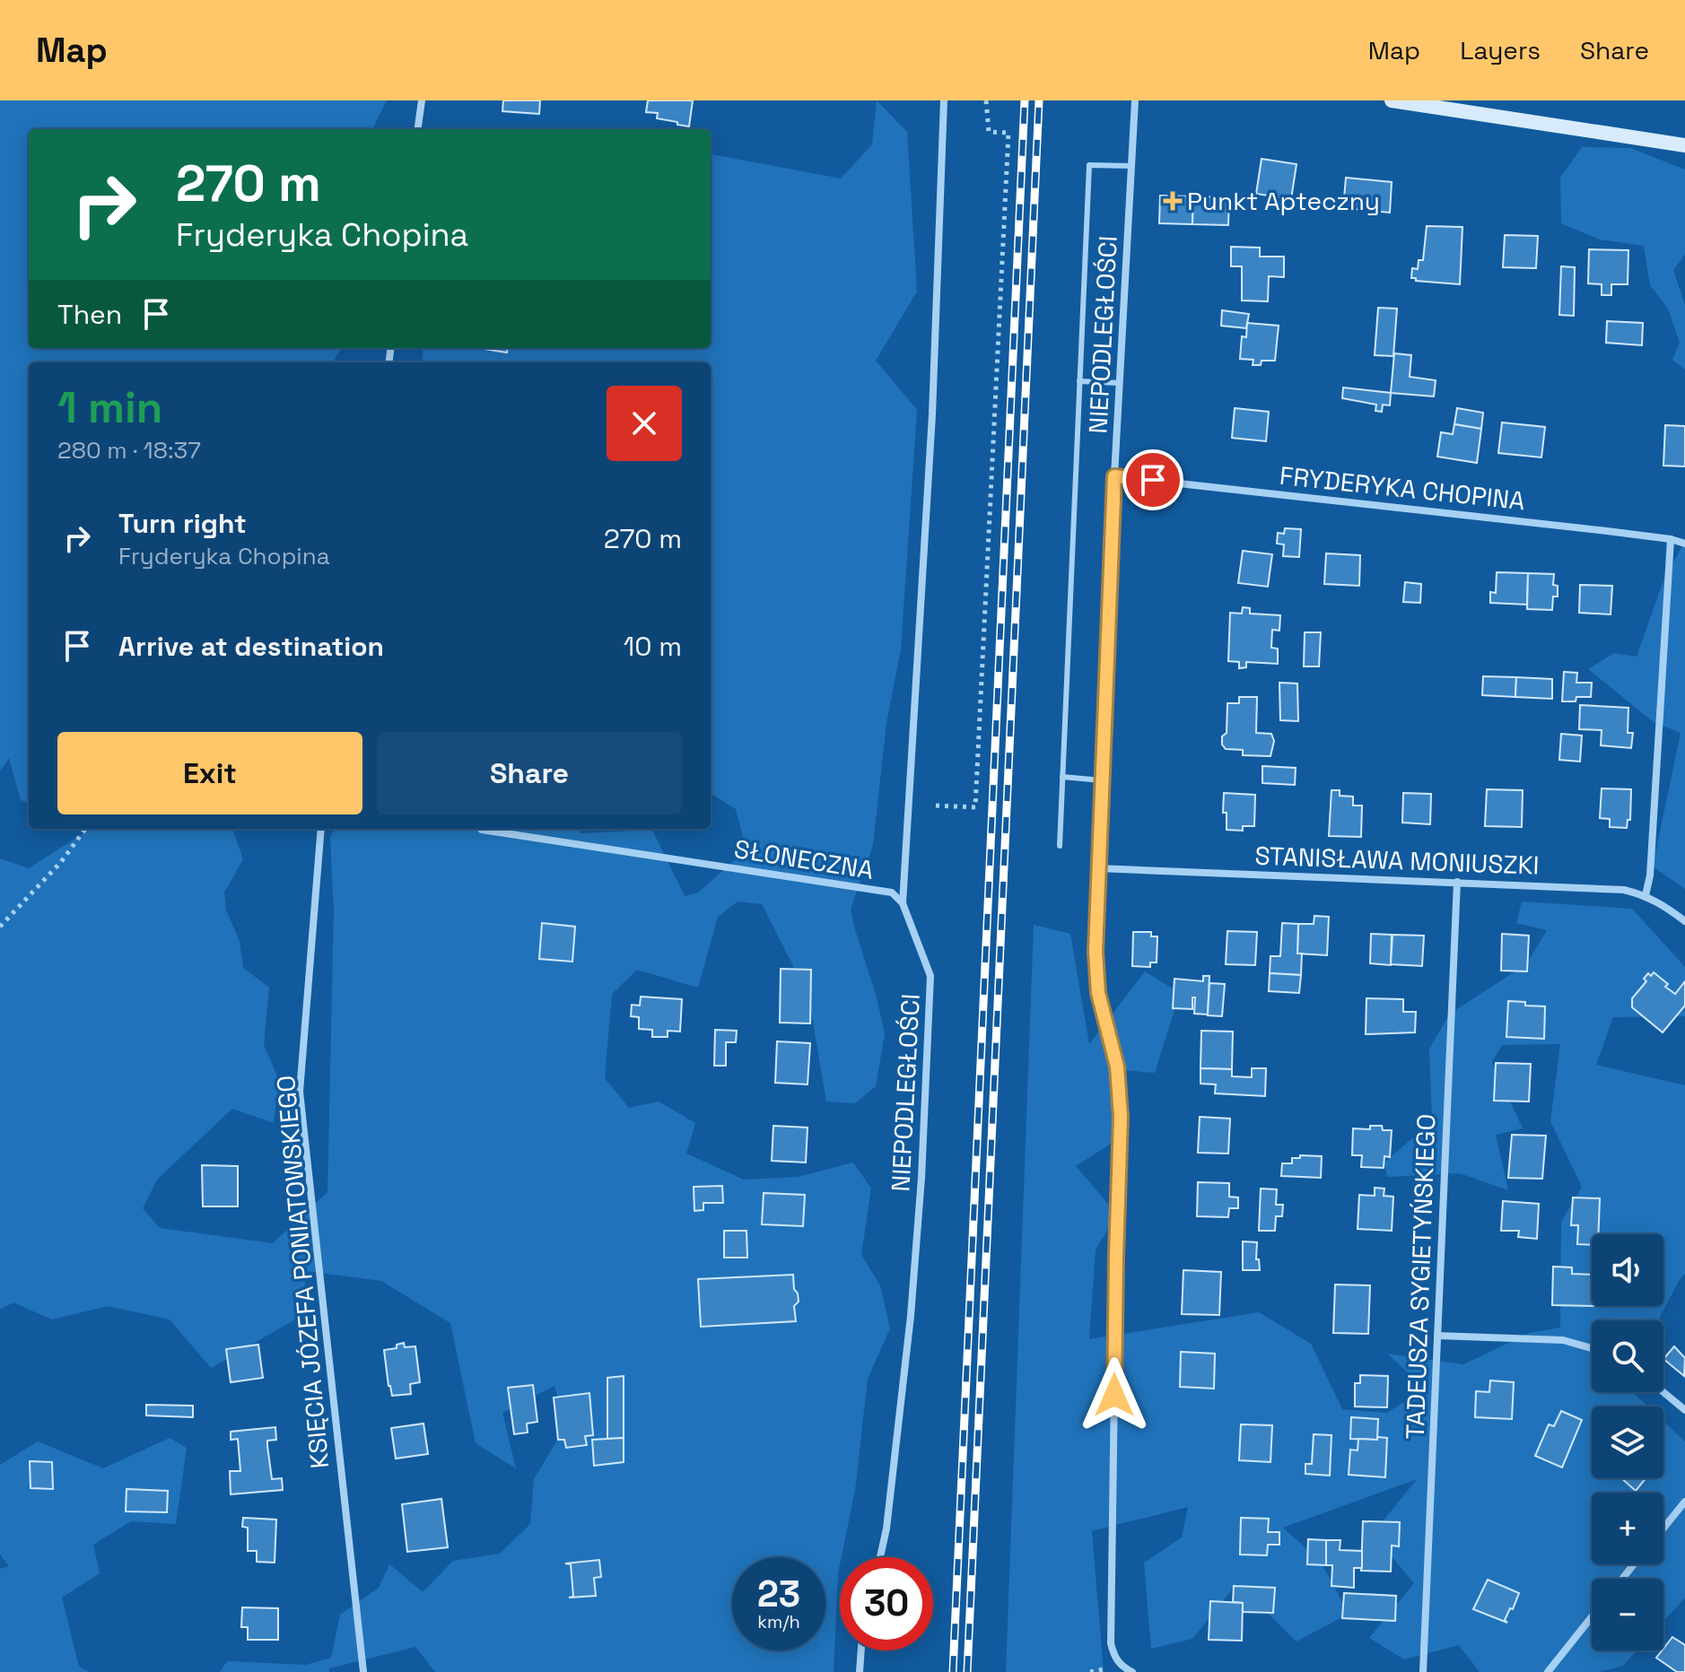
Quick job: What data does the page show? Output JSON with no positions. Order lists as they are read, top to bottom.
{
  "streets": {
    "street": [
      "NIEPODLEGŁOŚCI",
      "FRYDERYKA CHOPINA",
      "SŁONECZNA",
      "STANISŁAWA MONIUSZKI",
      "KSIĘCIA JÓZEFA PONIATOWSKIEGO",
      "TADEUSZA SYGIETYŃSKIEGO"
    ]
  },
  "crossings": [
    ["NIEPODLEGŁOŚCI", "FRYDERYKA CHOPINA"],
    ["NIEPODLEGŁOŚCI", "SŁONECZNA"],
    ["NIEPODLEGŁOŚCI", "STANISŁAWA MONIUSZKI"],
    ["STANISŁAWA MONIUSZKI", "TADEUSZA SYGIETYŃSKIEGO"]
  ],
  "places": {
    "health": ["Punkt Apteczny"]
  },
  "page": {
    "header": "Map",
    "nav": ["Map", "Layers", "Share"],
    "turn": ["270 m", "Fryderyka Chopina"],
    "then": "Then",
    "heading": ["1 min", "280 m · 18:37"],
    "list": [
      {
        "name": "Turn right",
        "note": "Fryderyka Chopina",
        "value": "270 m"
      },
      {
        "name": "Arrive at destination",
        "value": "10 m"
      }
    ],
    "buttons": ["Exit", "Share"],
    "map_buttons": ["+", "−"],
    "speed": "23 km/h",
    "limit": "30"
  }
}
